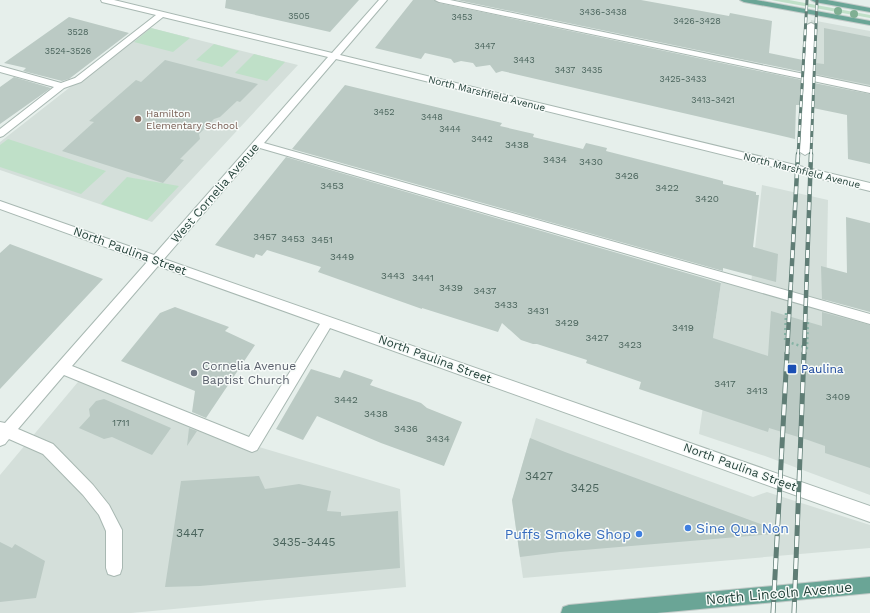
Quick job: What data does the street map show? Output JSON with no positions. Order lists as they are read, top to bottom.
{
  "streets": {
    "main road": ["North Lincoln Avenue"],
    "street": ["North Marshfield Avenue", "West Cornelia Avenue", "North Paulina Street"]
  },
  "crossings": [
    ["North Marshfield Avenue", "West Cornelia Avenue"],
    ["West Cornelia Avenue", "North Paulina Street"]
  ],
  "places": {
    "other": [
      "Hamilton Elementary School",
      "Cornelia Avenue Baptist Church",
      "Sine Qua Non",
      "Puffs Smoke Shop"
    ],
    "transit": ["Paulina"]
  },
  "house_numbers": [
    "3436-3438",
    "3505",
    "3453",
    "3426-3428",
    "3528",
    "3447",
    "3524-3526",
    "3443",
    "3437",
    "3435",
    "3425-3433",
    "3413-3421",
    "3452",
    "3448",
    "3444",
    "3442",
    "3438",
    "3434",
    "3430",
    "3426",
    "3453",
    "3422",
    "3420",
    "3457",
    "3453",
    "3451",
    "3449",
    "3443",
    "3441",
    "3439",
    "3437",
    "3433",
    "3431",
    "3429",
    "3419",
    "3427",
    "3423",
    "3417",
    "3413",
    "3409",
    "3442",
    "3438",
    "1711",
    "3436",
    "3434",
    "3427",
    "3425",
    "3447",
    "3435-3445"
  ]
}
